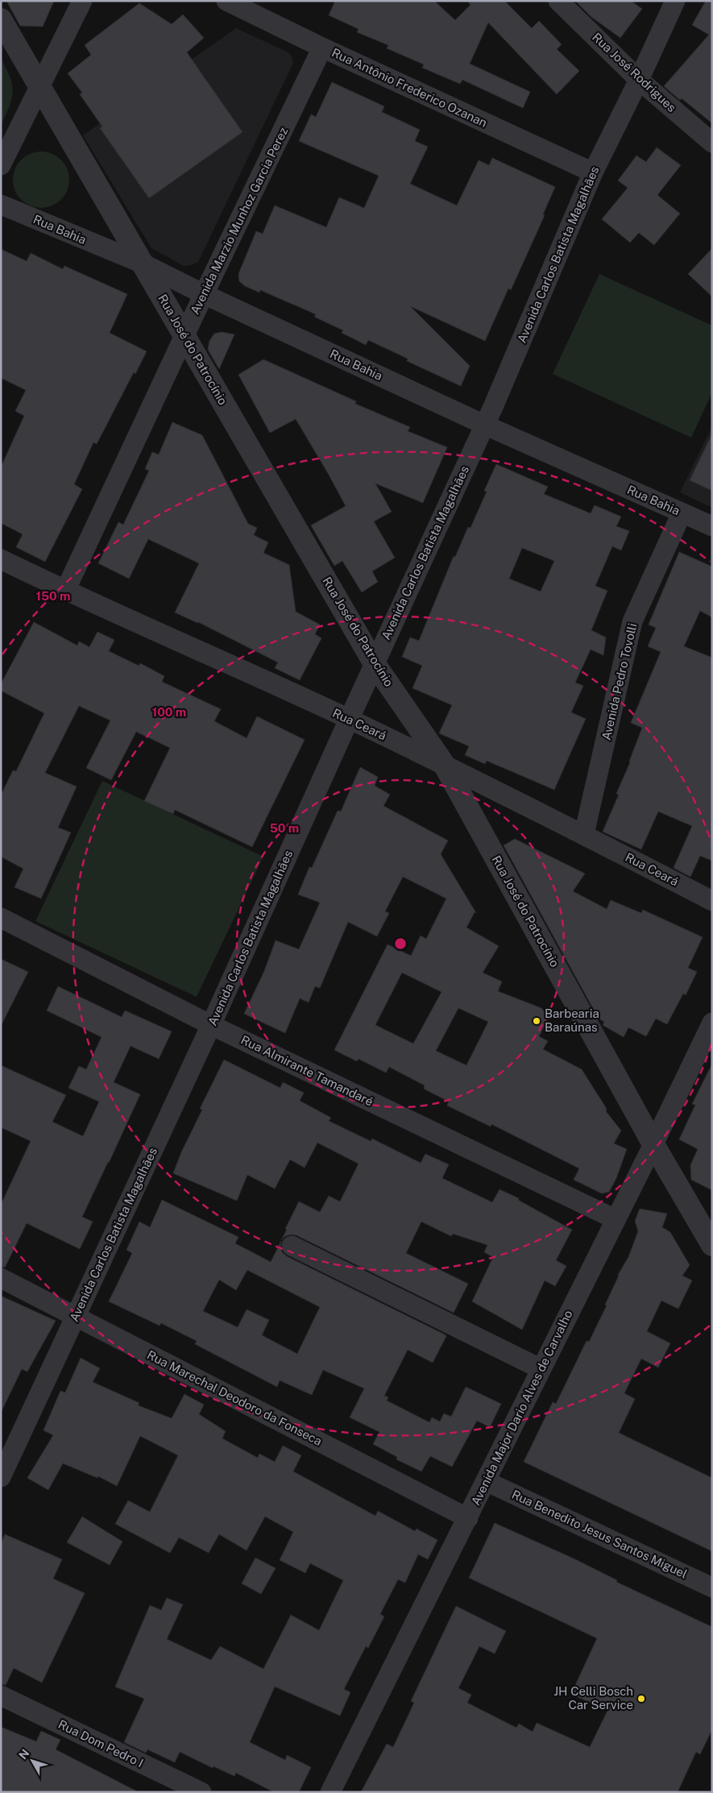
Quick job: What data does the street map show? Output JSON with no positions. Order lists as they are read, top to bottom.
{
  "streets": {
    "street": [
      "Rua José Rodrigues",
      "Rua Antônio Frederico Ozanan",
      "Avenida Marzio Munhoz Garcia Perez",
      "Rua Bahia",
      "Avenida Carlos Batista Magalhães",
      "Rua José do Patrocínio",
      "Avenida Pedro Tovolli",
      "Rua Ceará",
      "Rua Almirante Tamandaré",
      "Rua Marechal Deodoro da Fonseca",
      "Avenida Major Dario Alves de Carvalho",
      "Rua Benedito Jesus Santos Miguel",
      "Rua Dom Pedro I"
    ]
  },
  "crossings": [
    ["Rua José Rodrigues", "Avenida Carlos Batista Magalhães"],
    ["Rua Antônio Frederico Ozanan", "Avenida Marzio Munhoz Garcia Perez"],
    ["Rua Antônio Frederico Ozanan", "Avenida Carlos Batista Magalhães"],
    ["Avenida Marzio Munhoz Garcia Perez", "Rua Bahia"],
    ["Avenida Marzio Munhoz Garcia Perez", "Rua José do Patrocínio"],
    ["Avenida Marzio Munhoz Garcia Perez", "Rua Ceará"],
    ["Rua Bahia", "Avenida Carlos Batista Magalhães"],
    ["Rua Bahia", "Rua José do Patrocínio"],
    ["Rua Bahia", "Avenida Pedro Tovolli"],
    ["Avenida Carlos Batista Magalhães", "Rua José do Patrocínio"],
    ["Avenida Carlos Batista Magalhães", "Rua Ceará"],
    ["Avenida Carlos Batista Magalhães", "Rua Almirante Tamandaré"],
    ["Avenida Carlos Batista Magalhães", "Rua Marechal Deodoro da Fonseca"],
    ["Rua José do Patrocínio", "Rua Ceará"],
    ["Rua José do Patrocínio", "Avenida Major Dario Alves de Carvalho"],
    ["Avenida Pedro Tovolli", "Rua Ceará"],
    ["Rua Almirante Tamandaré", "Avenida Major Dario Alves de Carvalho"],
    ["Rua Marechal Deodoro da Fonseca", "Avenida Major Dario Alves de Carvalho"],
    ["Avenida Major Dario Alves de Carvalho", "Rua Benedito Jesus Santos Miguel"]
  ],
  "places": ["Barbearia Baraúnas", "JH Celli Bosch Car Service"],
  "north": "top left",
  "rings": ["150 m", "100 m", "50 m"]
}
